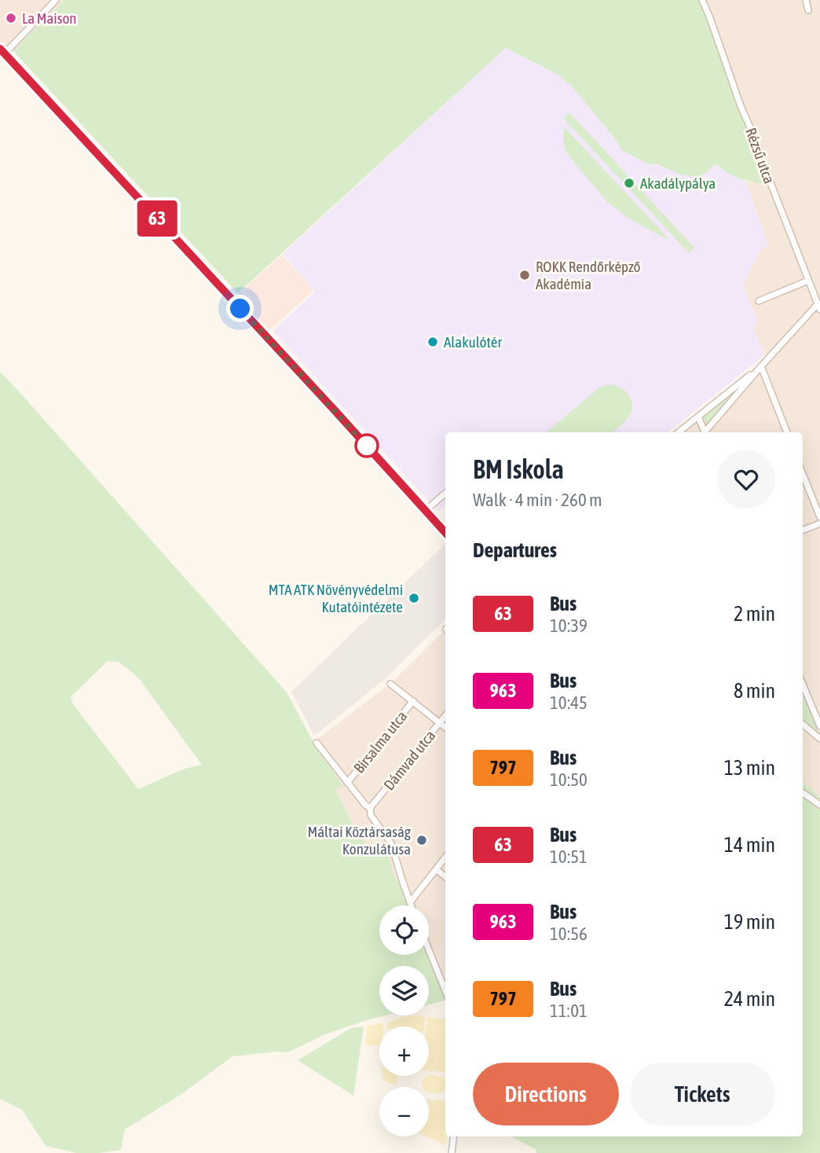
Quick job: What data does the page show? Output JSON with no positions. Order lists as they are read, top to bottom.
{
  "streets": {
    "street": ["Rézsű utca", "Birsalma utca", "Dámvad utca"]
  },
  "places": [
    "La Maison",
    "Akadálypálya",
    "ROKK Rendőrképző Akadémia",
    "Alakulótér",
    "MTA ATK Növényvédelmi Kutatóintézete",
    "Máltai Köztársaság Konzulátusa"
  ],
  "lines": ["bus line 63"],
  "page": {
    "on_map": "63",
    "heading": [
      ["BM Iskola", "Walk · 4 min · 260 m"],
      "Departures"
    ],
    "list": [
      {
        "mark": "63",
        "name": "Bus",
        "note": "10:39",
        "value": "2 min"
      },
      {
        "mark": "963",
        "name": "Bus",
        "note": "10:45",
        "value": "8 min"
      },
      {
        "mark": "797",
        "name": "Bus",
        "note": "10:50",
        "value": "13 min"
      },
      {
        "mark": "63",
        "name": "Bus",
        "note": "10:51",
        "value": "14 min"
      },
      {
        "mark": "963",
        "name": "Bus",
        "note": "10:56",
        "value": "19 min"
      },
      {
        "mark": "797",
        "name": "Bus",
        "note": "11:01",
        "value": "24 min"
      }
    ],
    "map_buttons": ["+", "−"],
    "buttons": ["Directions", "Tickets"]
  }
}
